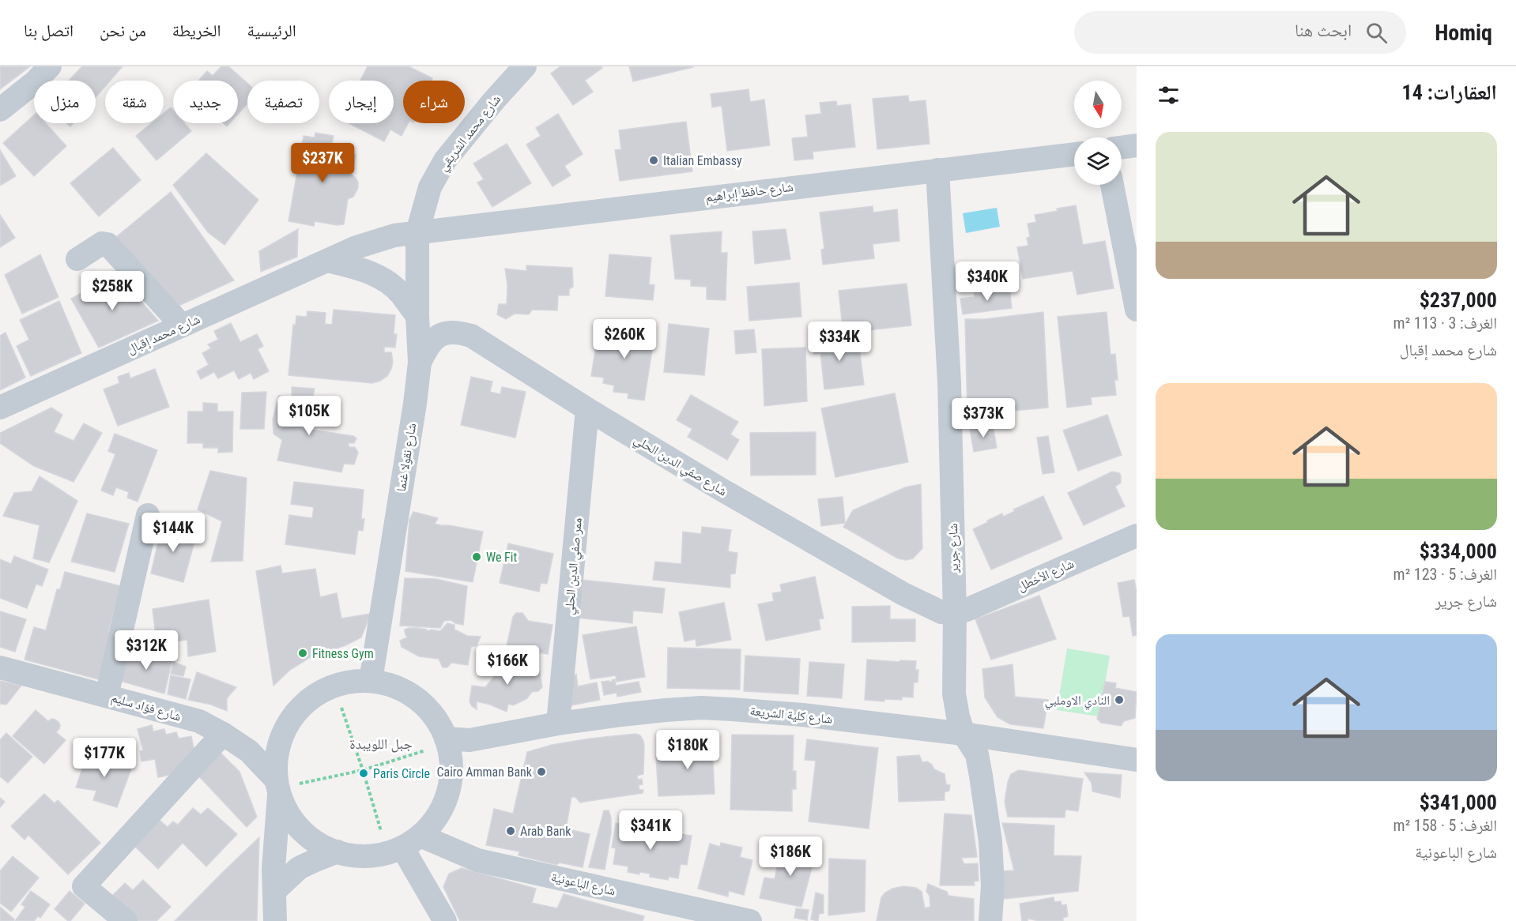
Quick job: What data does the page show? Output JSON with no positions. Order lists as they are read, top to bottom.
{
  "streets": {
    "street": [
      "شارع محمد الشريقي",
      "شارع حافظ إبراهيم",
      "شارع محمد إقبال",
      "شارع نقولا غنما",
      "شارع صفي الدين الحلي",
      "شارع جرير",
      "ممر صفي الدين الحلي",
      "شارع الأخطل",
      "شارع فؤاد سليم",
      "شارع كلية الشريعة",
      "شارع الباعونية"
    ]
  },
  "crossings": [
    ["شارع محمد الشريقي", "شارع حافظ إبراهيم"],
    ["شارع محمد الشريقي", "شارع محمد إقبال"],
    ["شارع محمد الشريقي", "شارع نقولا غنما"],
    ["شارع حافظ إبراهيم", "شارع محمد إقبال"],
    ["شارع حافظ إبراهيم", "شارع نقولا غنما"],
    ["شارع حافظ إبراهيم", "شارع جرير"],
    ["شارع محمد إقبال", "شارع نقولا غنما"],
    ["شارع نقولا غنما", "شارع صفي الدين الحلي"],
    ["شارع صفي الدين الحلي", "شارع جرير"],
    ["شارع صفي الدين الحلي", "ممر صفي الدين الحلي"],
    ["شارع صفي الدين الحلي", "شارع الأخطل"],
    ["شارع جرير", "شارع الأخطل"],
    ["شارع جرير", "شارع كلية الشريعة"],
    ["ممر صفي الدين الحلي", "شارع كلية الشريعة"]
  ],
  "districts": ["جبل اللويبدة"],
  "places": [
    "Italian Embassy",
    "We Fit",
    "Fitness Gym",
    "النادي الاوملبي",
    "Cairo Amman Bank",
    "Paris Circle",
    "Arab Bank"
  ],
  "north": "bottom",
  "page": {
    "header": "Homiq",
    "search": "ابحث هنا",
    "nav": [
      "الرئيسية",
      "الخريطة",
      "من نحن",
      "اتصل بنا"
    ],
    "heading": "العقارات: 14",
    "chip": [
      "شراء",
      "إيجار",
      "تصفية",
      "جديد",
      "شقة",
      "منزل"
    ],
    "list": [
      {
        "name": "$237,000",
        "note": "الغرف: 3 · 113 m² · شارع محمد إقبال"
      },
      {
        "name": "$334,000",
        "note": "الغرف: 5 · 123 m² · شارع جرير"
      },
      {
        "name": "$341,000",
        "note": "الغرف: 5 · 158 m² · شارع الباعونية"
      }
    ],
    "price": [
      "$237K",
      "$340K",
      "$258K",
      "$260K",
      "$334K",
      "$105K",
      "$373K",
      "$144K",
      "$312K",
      "$166K",
      "$180K",
      "$177K",
      "$341K",
      "$186K"
    ]
  }
}
